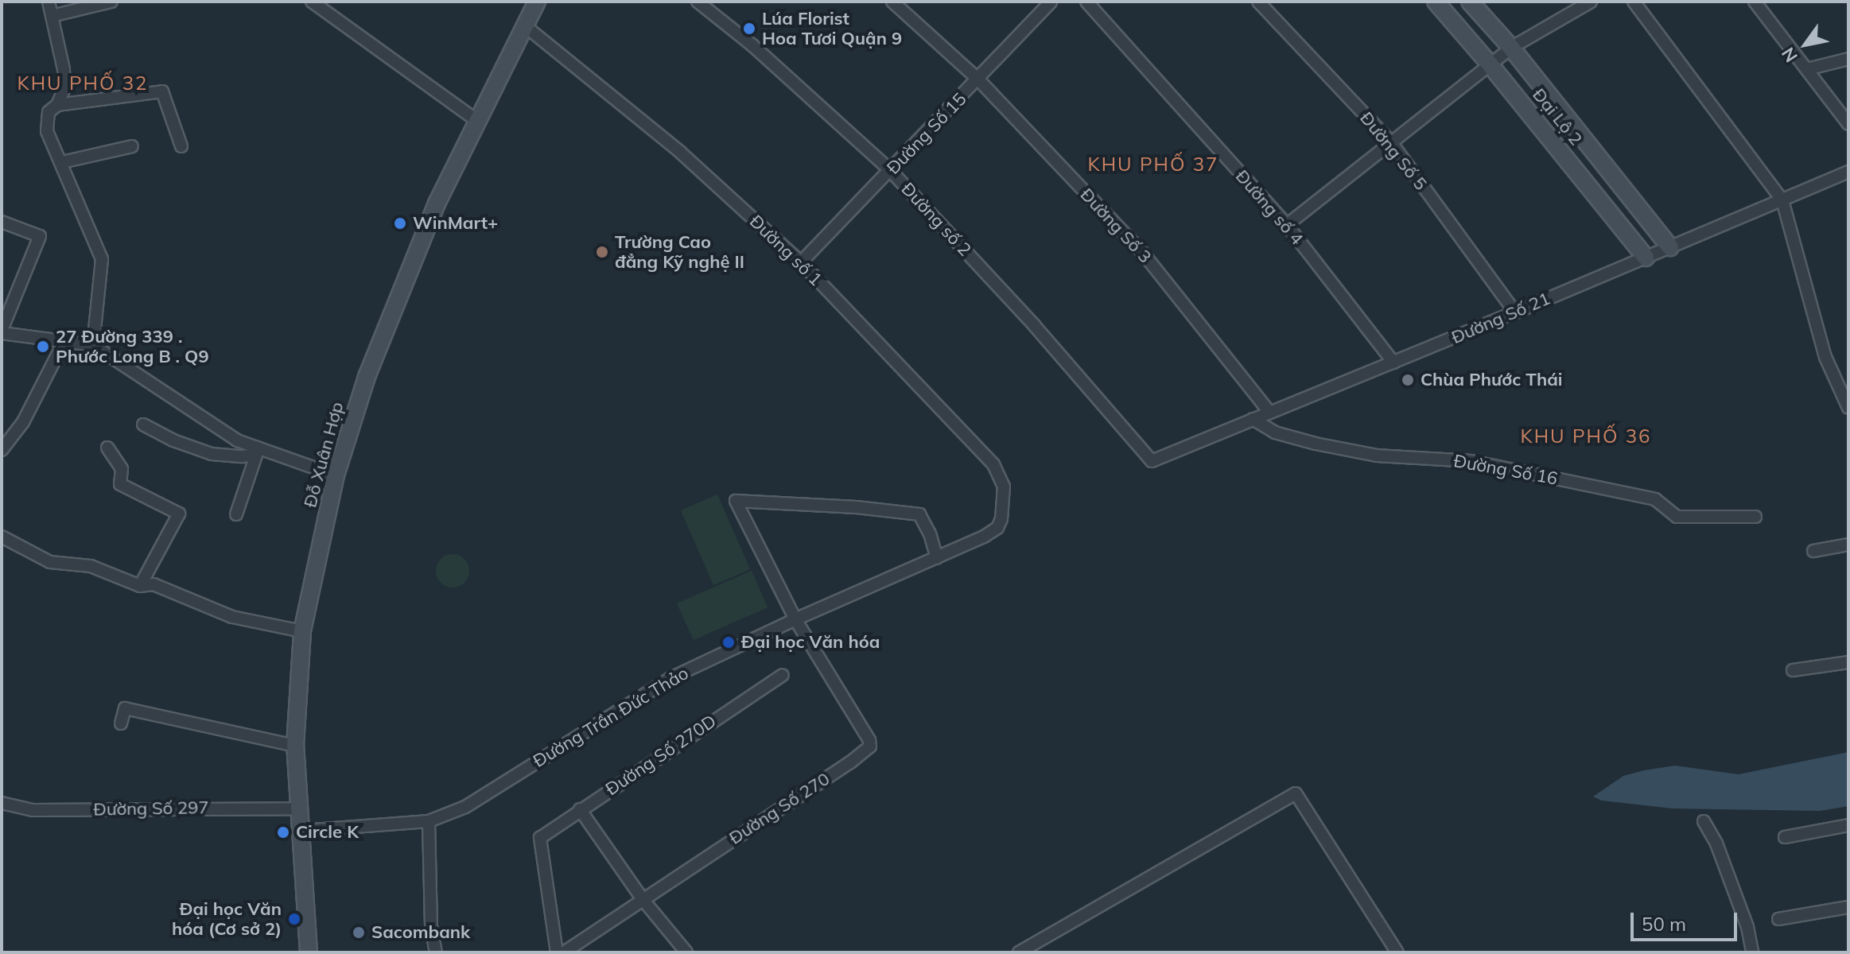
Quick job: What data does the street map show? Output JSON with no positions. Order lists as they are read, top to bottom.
{
  "streets": {
    "main road": ["Đại Lộ 2", "Đỗ Xuân Hợp"],
    "street": [
      "Đường Số 15",
      "Đường Số 5",
      "Đường số 4",
      "Đường số 2",
      "Đường Số 3",
      "Đường số 1",
      "Đường Số 21",
      "Đường Số 16",
      "Đường Trần Đức Thảo",
      "Đường Số 270D",
      "Đường Số 297",
      "Đường Số 270"
    ]
  },
  "crossings": [
    ["Đại Lộ 2", "Đường Số 21"],
    ["Đường Số 15", "Đường số 2"],
    ["Đường Số 15", "Đường Số 3"],
    ["Đường Số 15", "Đường số 1"],
    ["Đường Số 5", "Đường Số 21"],
    ["Đường số 4", "Đường Số 21"],
    ["Đường số 2", "Đường Số 21"],
    ["Đường Số 3", "Đường Số 21"],
    ["Đường số 1", "Đỗ Xuân Hợp"],
    ["Đường số 1", "Đường Trần Đức Thảo"],
    ["Đường Số 21", "Đường Số 16"],
    ["Đỗ Xuân Hợp", "Đường Trần Đức Thảo"],
    ["Đỗ Xuân Hợp", "Đường Số 297"],
    ["Đường Trần Đức Thảo", "Đường Số 270"]
  ],
  "districts": ["KHU PHỐ 32", "KHU PHỐ 37", "KHU PHỐ 36"],
  "places": [
    "Lúa Florist Hoa Tươi Quận 9",
    "WinMart+",
    "Trường Cao đẳng Kỹ nghệ II",
    "27 Đường 339 . Phước Long B . Q9",
    "Chùa Phước Thái",
    "Đại học Văn hóa",
    "Circle K",
    "Đại học Văn hóa (Cơ sở 2)",
    "Sacombank"
  ],
  "scale_bar": "50 m",
  "north": "bottom left"
}
